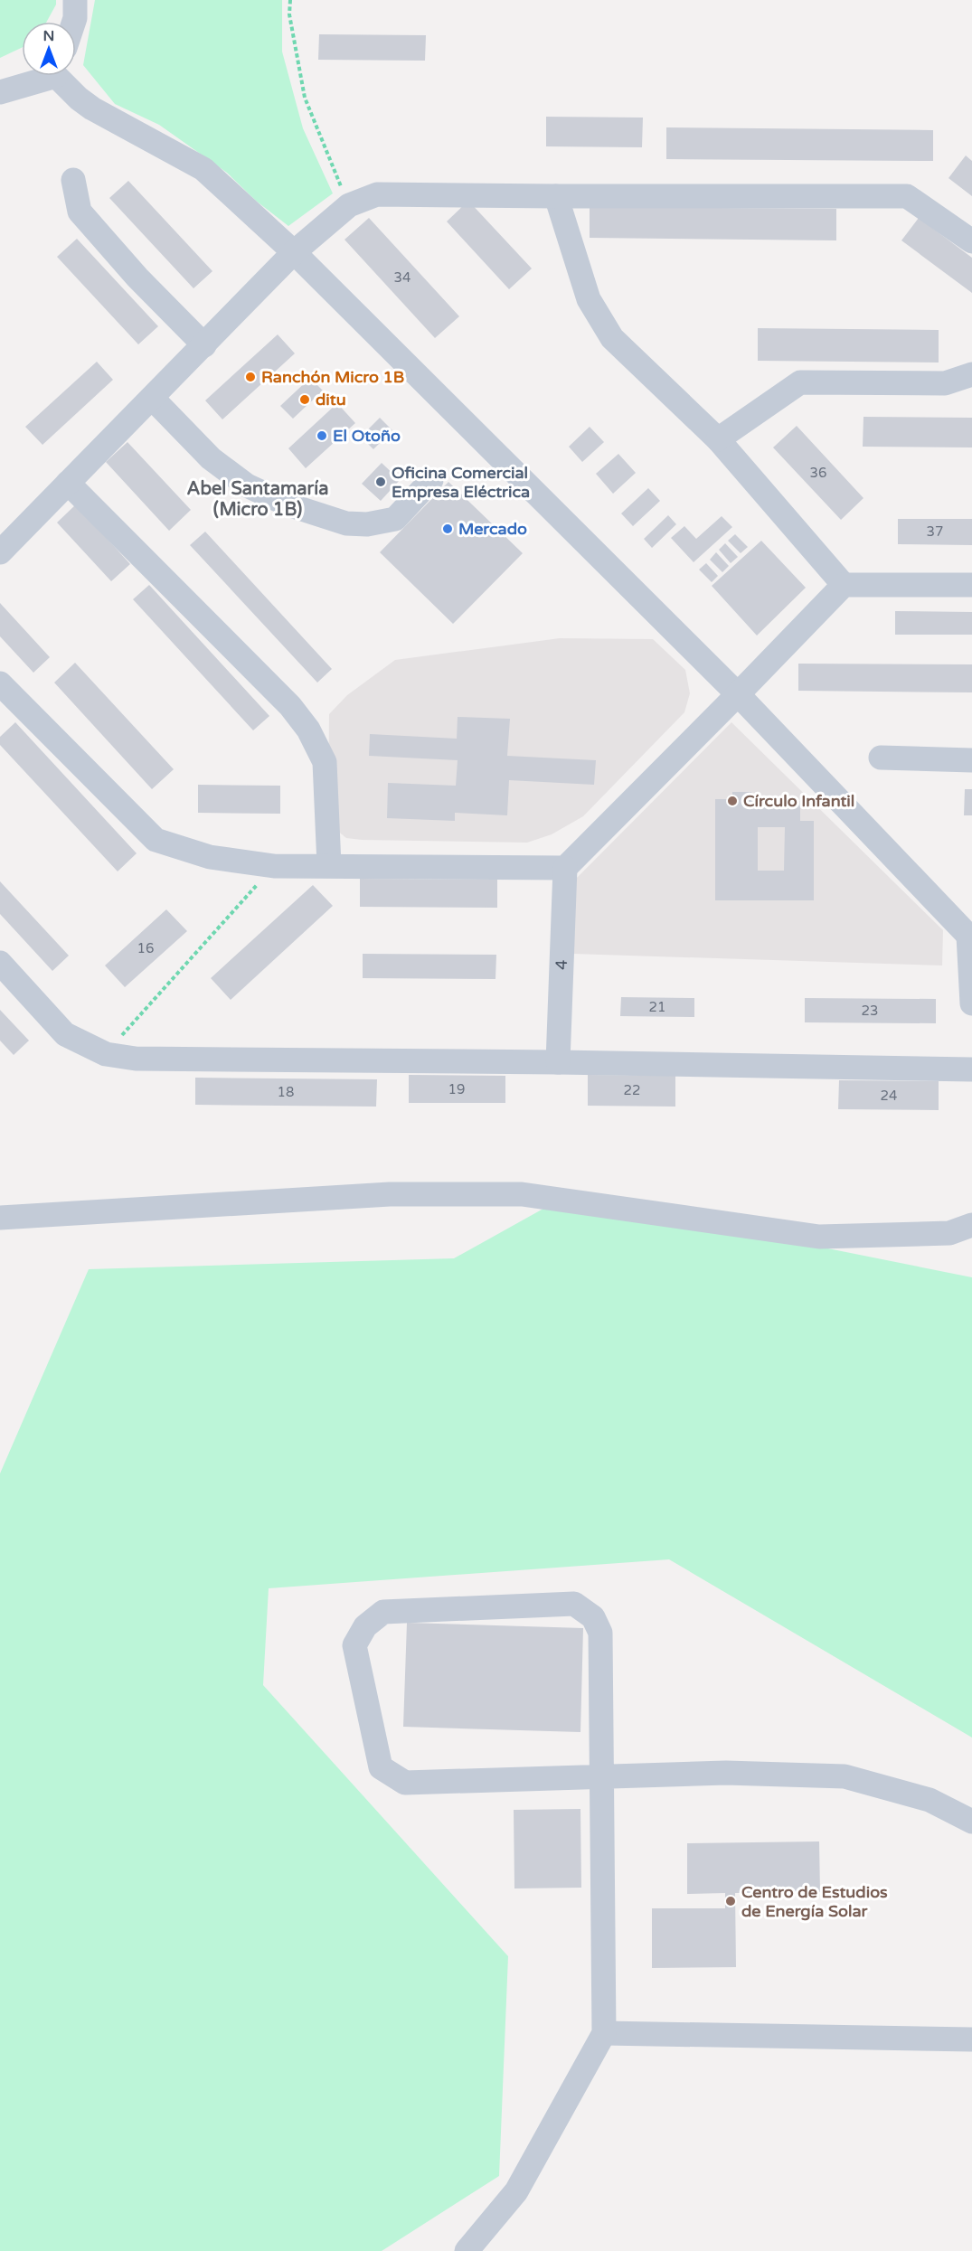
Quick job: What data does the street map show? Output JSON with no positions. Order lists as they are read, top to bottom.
{
  "streets": {
    "street": ["4"]
  },
  "districts": ["Abel Santamaría (Micro 1B)"],
  "places": [
    "Ranchón Micro 1B",
    "ditu",
    "El Otoño",
    "Oficina Comercial Empresa Eléctrica",
    "Mercado",
    "Círculo Infantil",
    "Centro de Estudios de Energía Solar"
  ],
  "house_numbers": [
    "34",
    "36",
    "37",
    "16",
    "21",
    "23",
    "19",
    "22",
    "18",
    "24"
  ],
  "north": "top"
}
